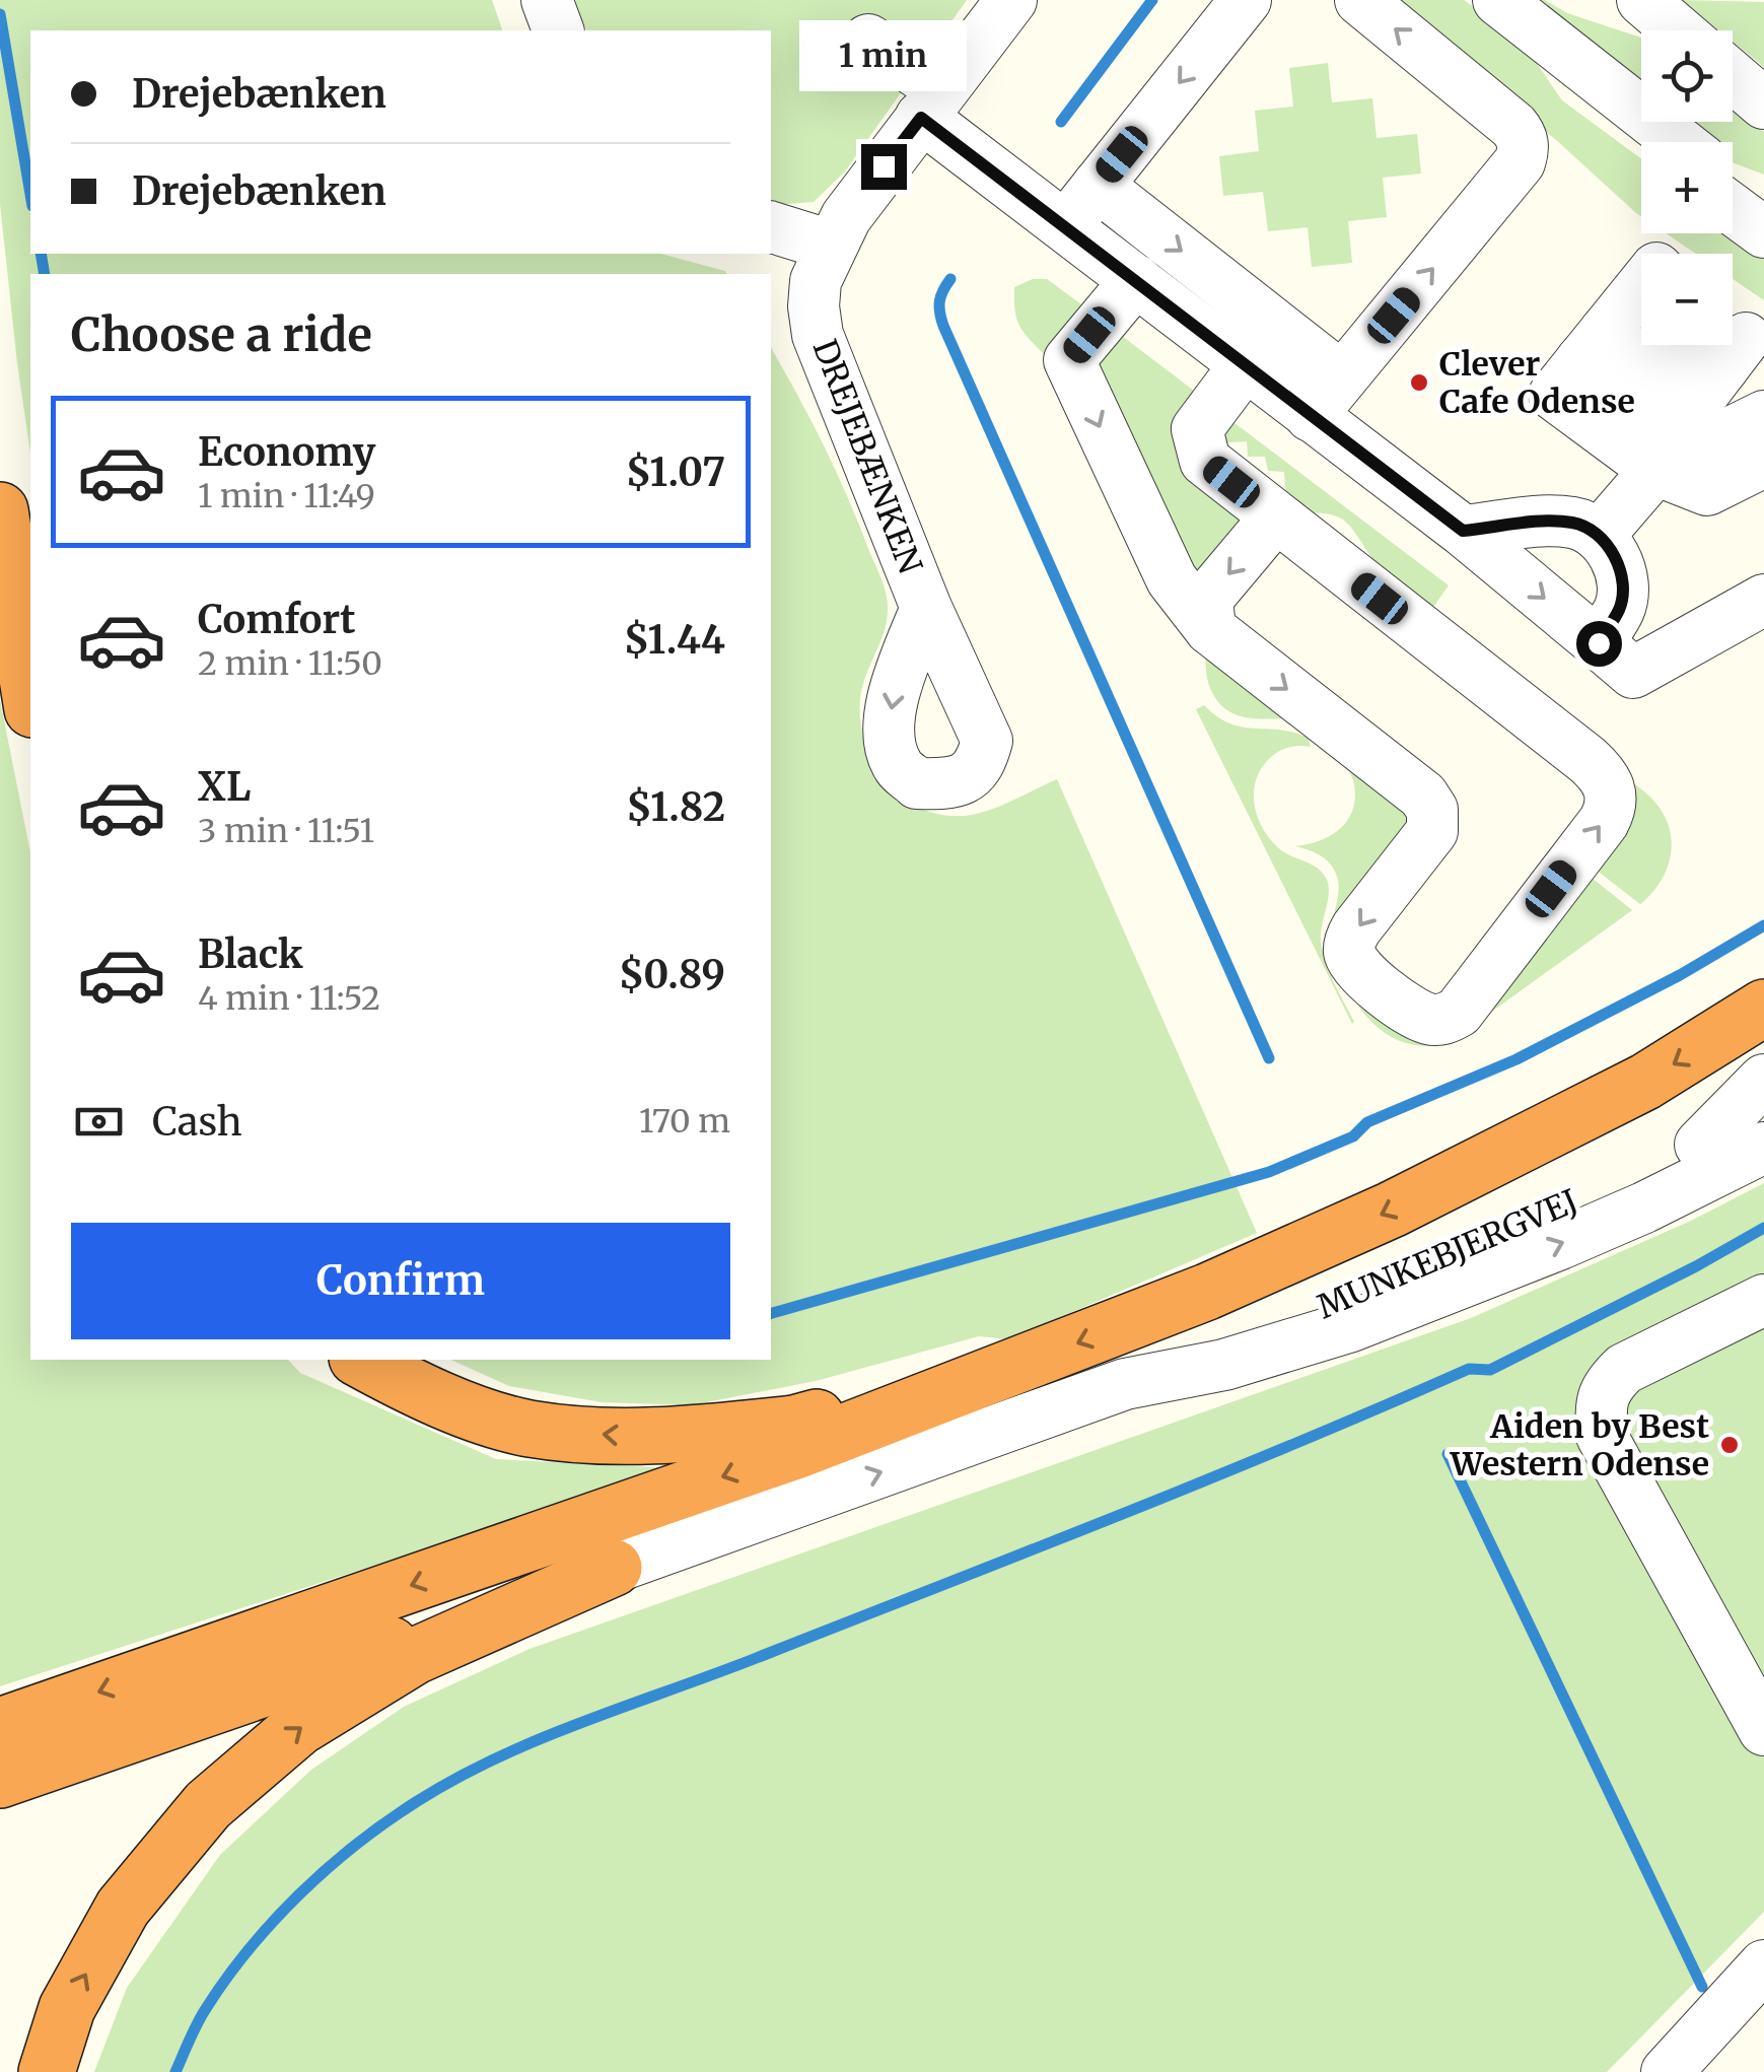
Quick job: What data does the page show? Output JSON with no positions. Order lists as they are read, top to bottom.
{
  "streets": {
    "street": ["DREJEBÆNKEN", "MUNKEBJERGVEJ"]
  },
  "places": ["Clever Cafe Odense", "Aiden by Best Western Odense"],
  "page": {
    "bubble": "1 min",
    "map_buttons": ["+", "−"],
    "banner": ["Drejebænken", "Drejebænken"],
    "heading": "Choose a ride",
    "list": [
      {
        "name": "Economy",
        "note": "1 min · 11:49",
        "value": "$1.07"
      },
      {
        "name": "Comfort",
        "note": "2 min · 11:50",
        "value": "$1.44"
      },
      {
        "name": "XL",
        "note": "3 min · 11:51",
        "value": "$1.82"
      },
      {
        "name": "Black",
        "note": "4 min · 11:52",
        "value": "$0.89"
      }
    ],
    "pay": ["Cash", "170 m"],
    "buttons": "Confirm"
  }
}
